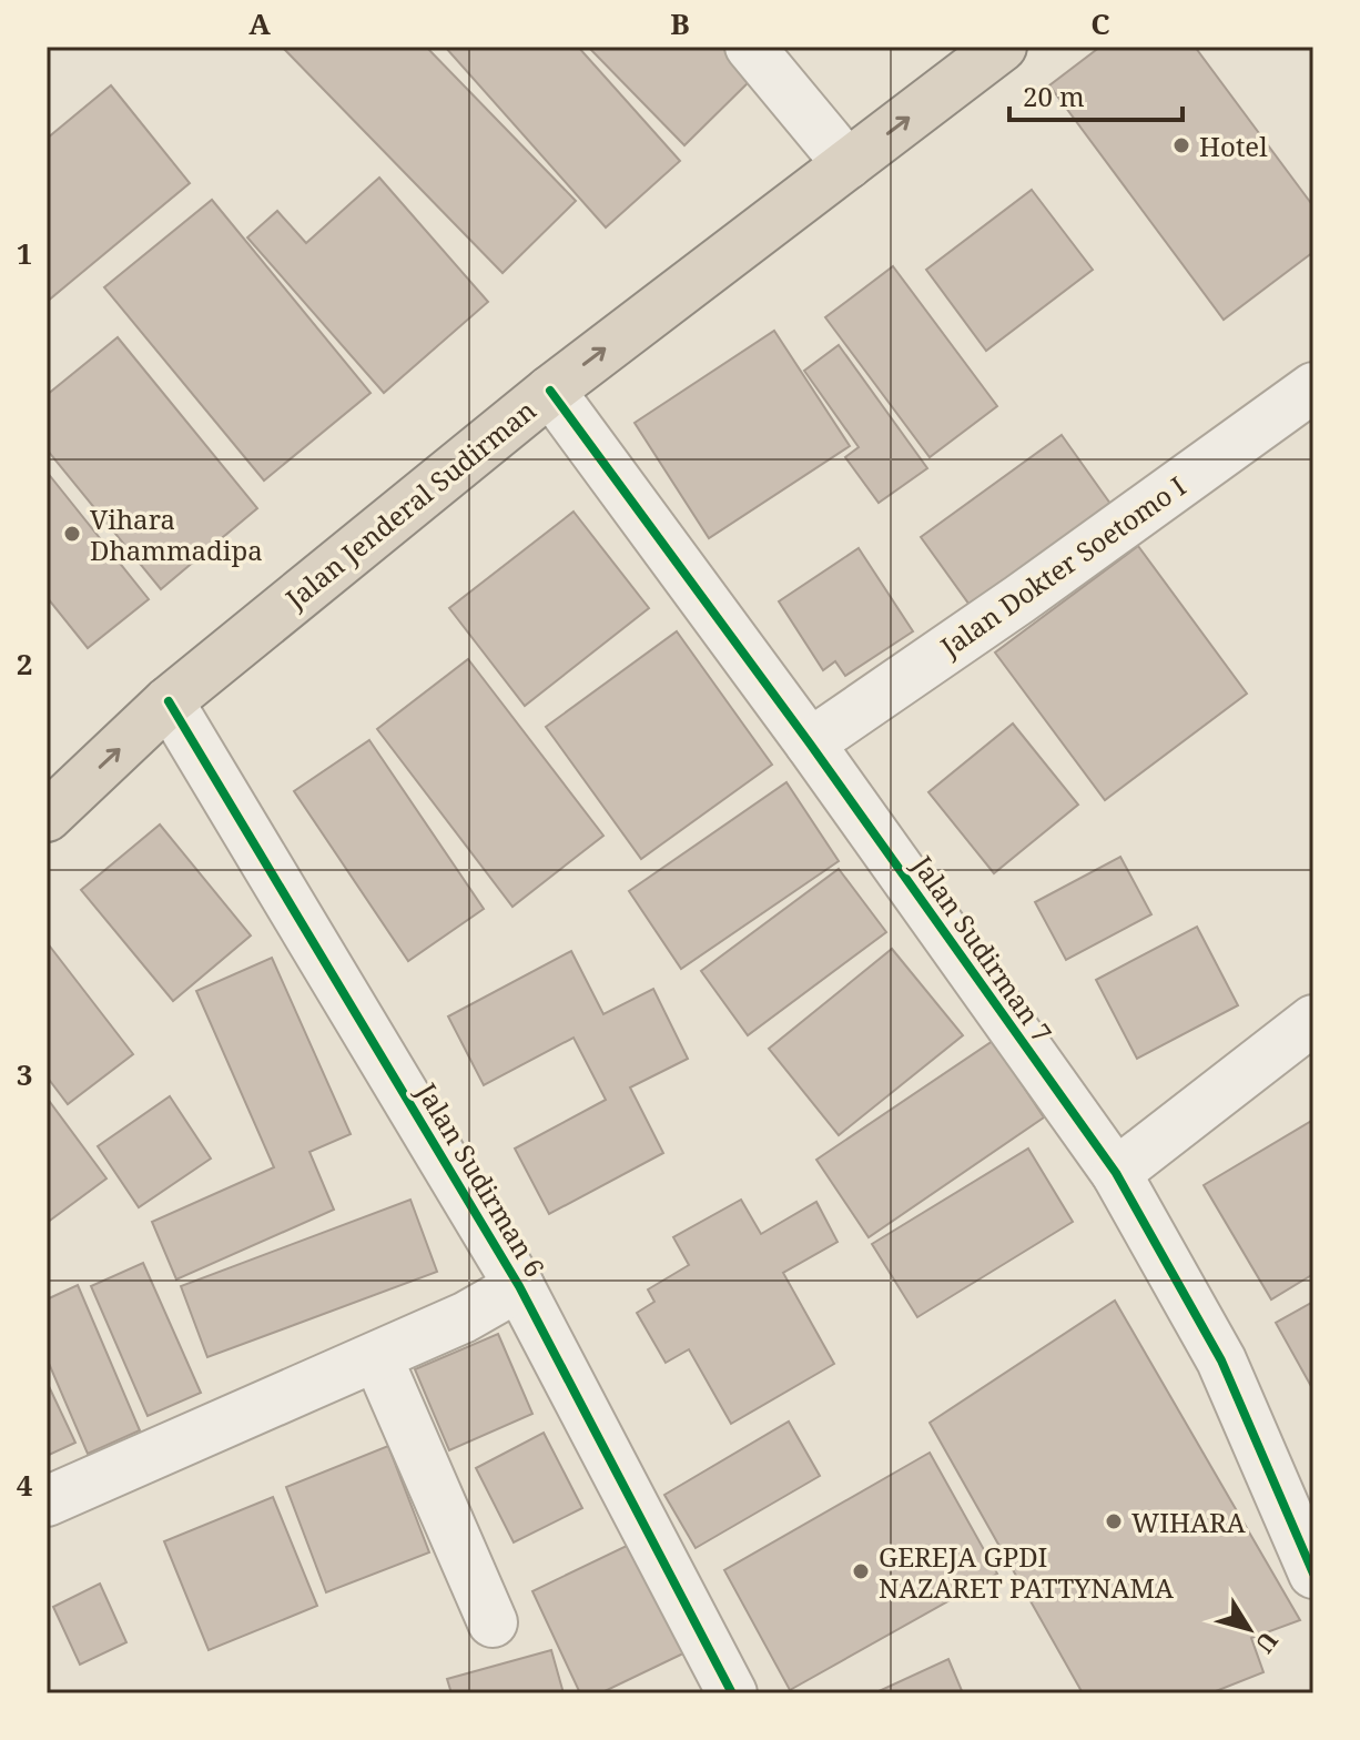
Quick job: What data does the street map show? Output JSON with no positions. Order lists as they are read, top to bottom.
{
  "streets": {
    "highway": ["Jalan Jenderal Sudirman"],
    "street": ["Jalan Dokter Soetomo I", "Jalan Sudirman 7", "Jalan Sudirman 6"]
  },
  "crossings": [
    ["Jalan Jenderal Sudirman", "Jalan Sudirman 7"],
    ["Jalan Jenderal Sudirman", "Jalan Sudirman 6"],
    ["Jalan Dokter Soetomo I", "Jalan Sudirman 7"]
  ],
  "one_way": ["Jalan Jenderal Sudirman"],
  "places": [
    "Hotel",
    "Vihara Dhammadipa",
    "WIHARA",
    "GEREJA GPDI NAZARET PATTYNAMA"
  ],
  "scale_bar": "20 m",
  "north": "bottom right",
  "grid": {
    "columns": ["A", "B", "C"],
    "rows": [
      "1",
      "2",
      "3",
      "4"
    ]
  }
}
